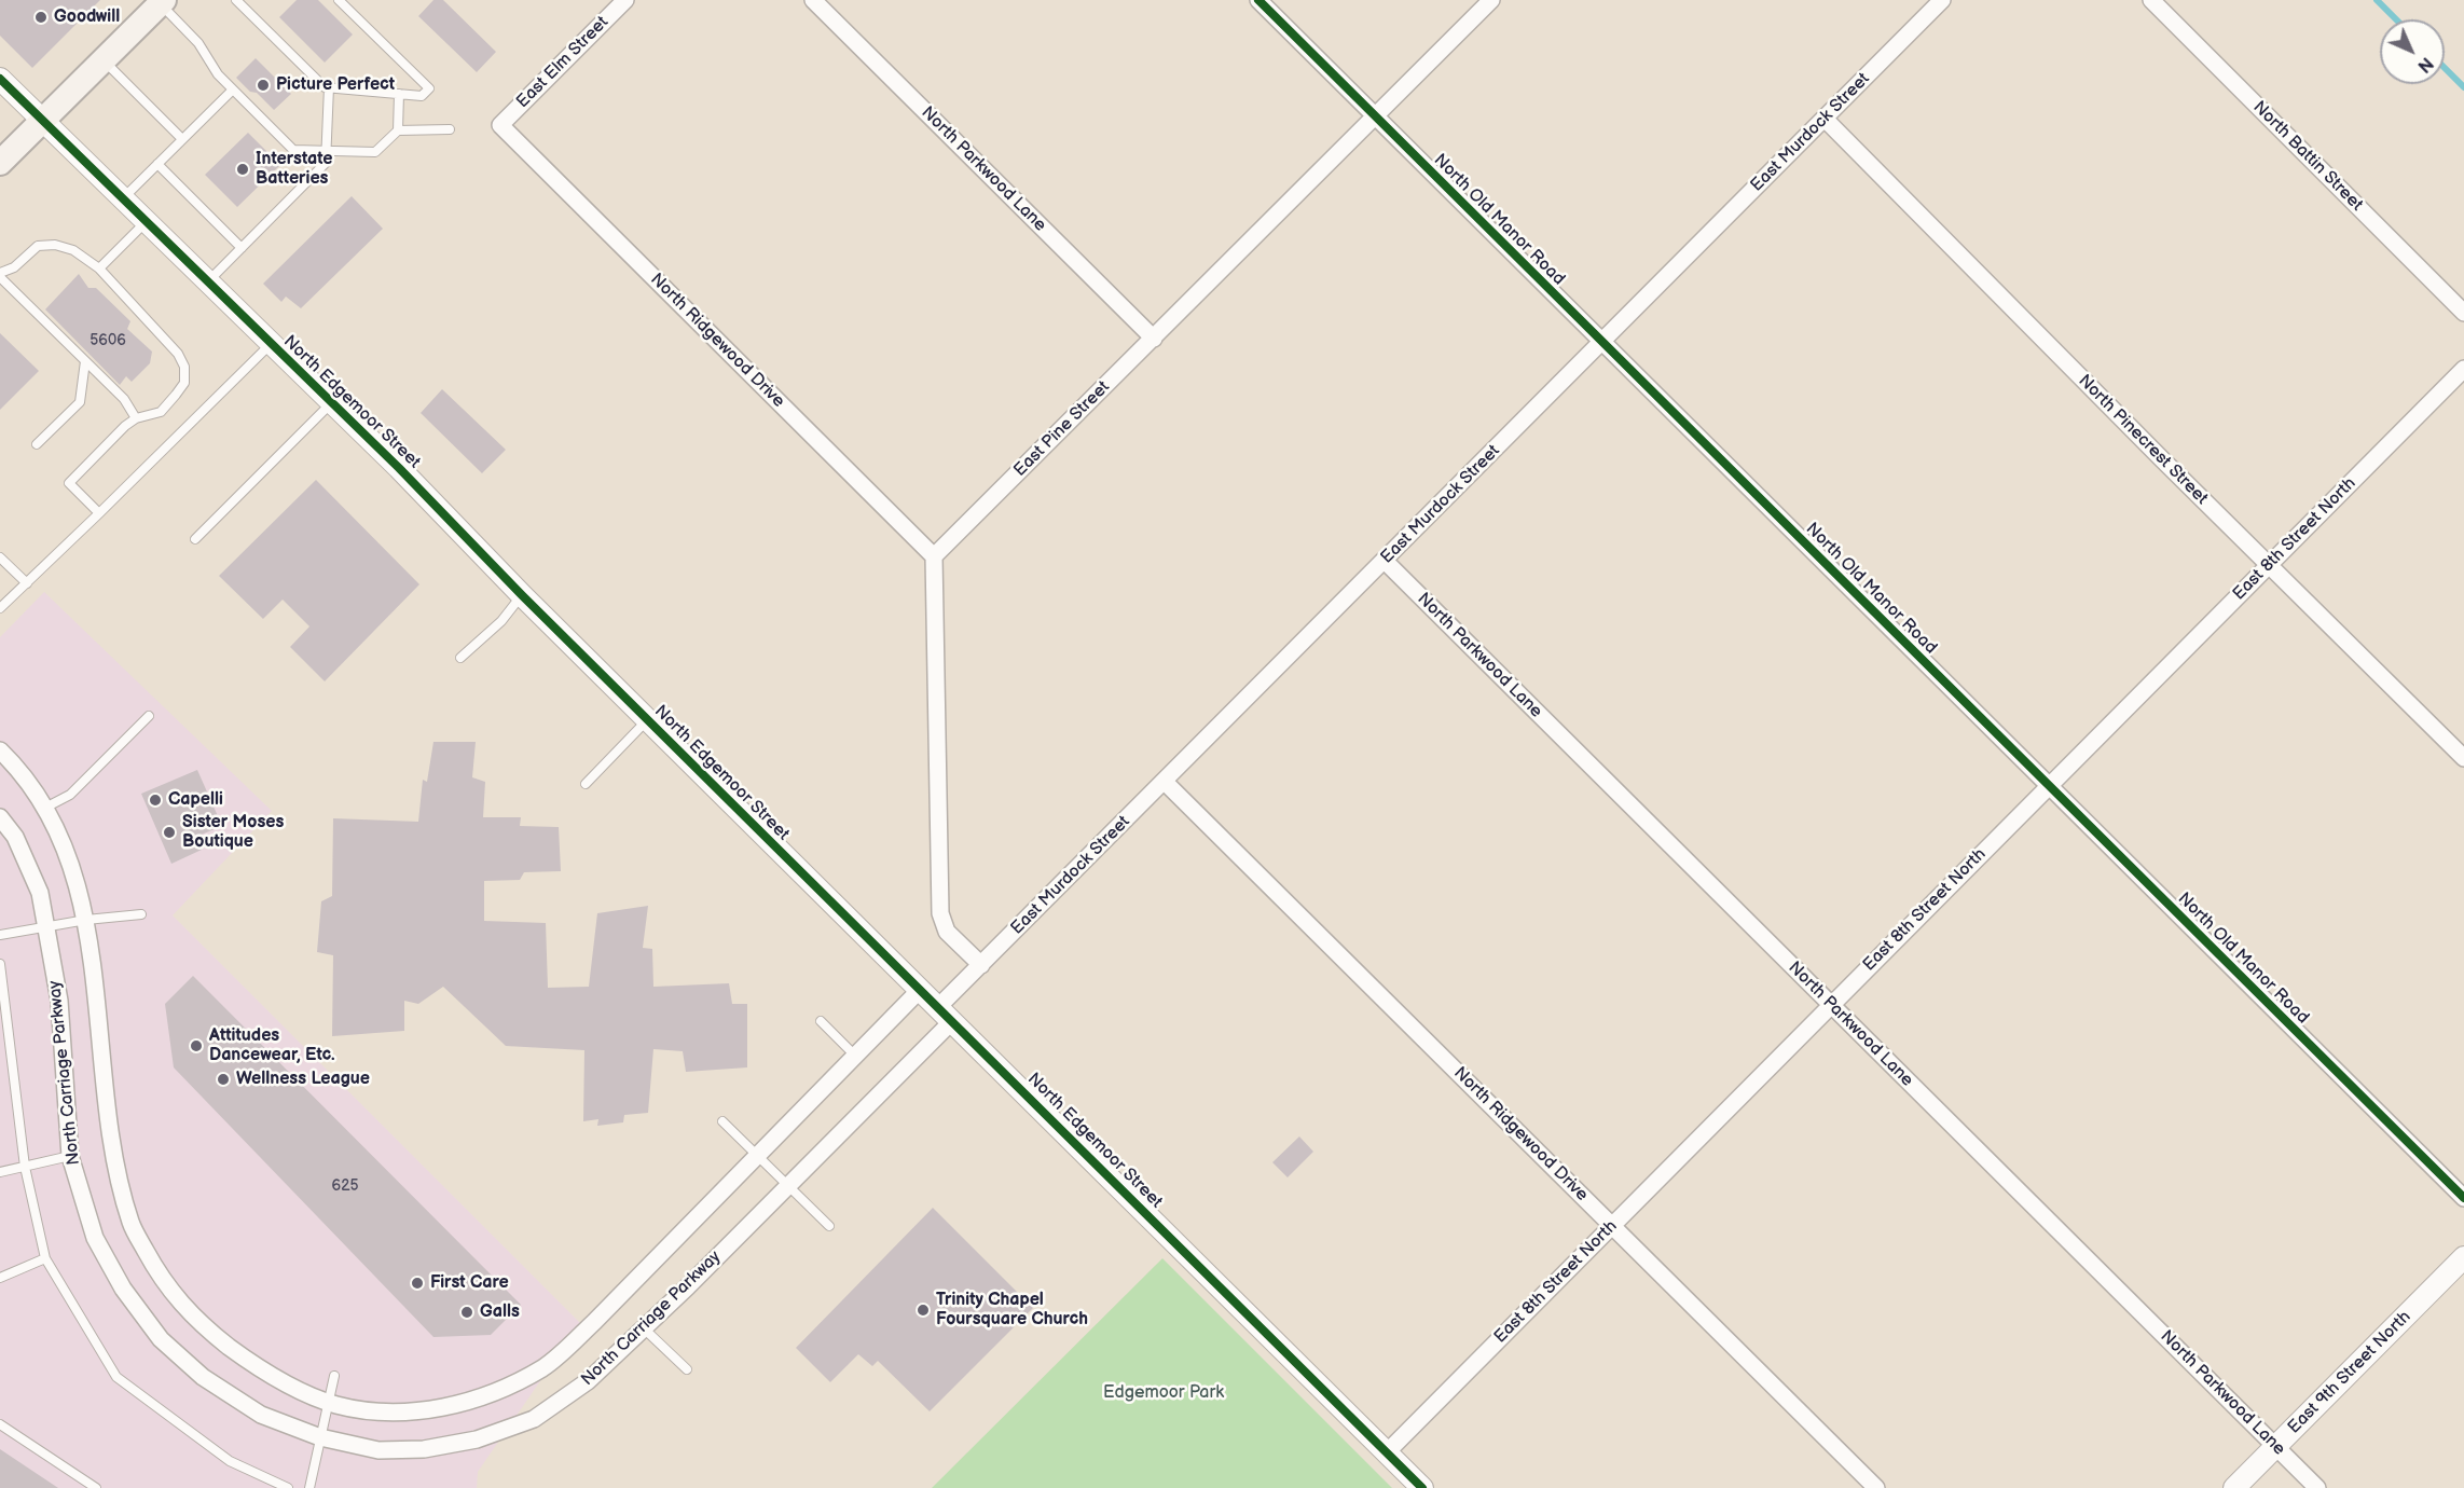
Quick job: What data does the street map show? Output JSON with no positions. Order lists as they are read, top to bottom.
{
  "streets": {
    "street": [
      "East Elm Street",
      "East Murdock Street",
      "North Battin Street",
      "North Parkwood Lane",
      "North Old Manor Road",
      "North Ridgewood Drive",
      "North Edgemoor Street",
      "East Pine Street",
      "North Pinecrest Street",
      "East 8th Street North",
      "North Carriage Parkway",
      "East 9th Street North"
    ]
  },
  "crossings": [
    ["East Elm Street", "North Ridgewood Drive"],
    ["East Murdock Street", "North Parkwood Lane"],
    ["East Murdock Street", "North Old Manor Road"],
    ["East Murdock Street", "North Ridgewood Drive"],
    ["East Murdock Street", "North Edgemoor Street"],
    ["East Murdock Street", "North Pinecrest Street"],
    ["East Murdock Street", "North Carriage Parkway"],
    ["North Parkwood Lane", "East Pine Street"],
    ["North Parkwood Lane", "East 8th Street North"],
    ["North Parkwood Lane", "East 9th Street North"],
    ["North Old Manor Road", "East Pine Street"],
    ["North Old Manor Road", "East 8th Street North"],
    ["North Ridgewood Drive", "East Pine Street"],
    ["North Ridgewood Drive", "East 8th Street North"],
    ["North Edgemoor Street", "East 8th Street North"],
    ["North Edgemoor Street", "North Carriage Parkway"],
    ["North Pinecrest Street", "East 8th Street North"]
  ],
  "parks": ["Edgemoor Park"],
  "places": [
    "Goodwill",
    "Picture Perfect",
    "Interstate Batteries",
    "Capelli",
    "Sister Moses Boutique",
    "Attitudes Dancewear, Etc.",
    "Wellness League",
    "First Care",
    "Trinity Chapel Foursquare Church",
    "Galls"
  ],
  "house_numbers": ["5606", "625"],
  "north": "bottom right"
}
